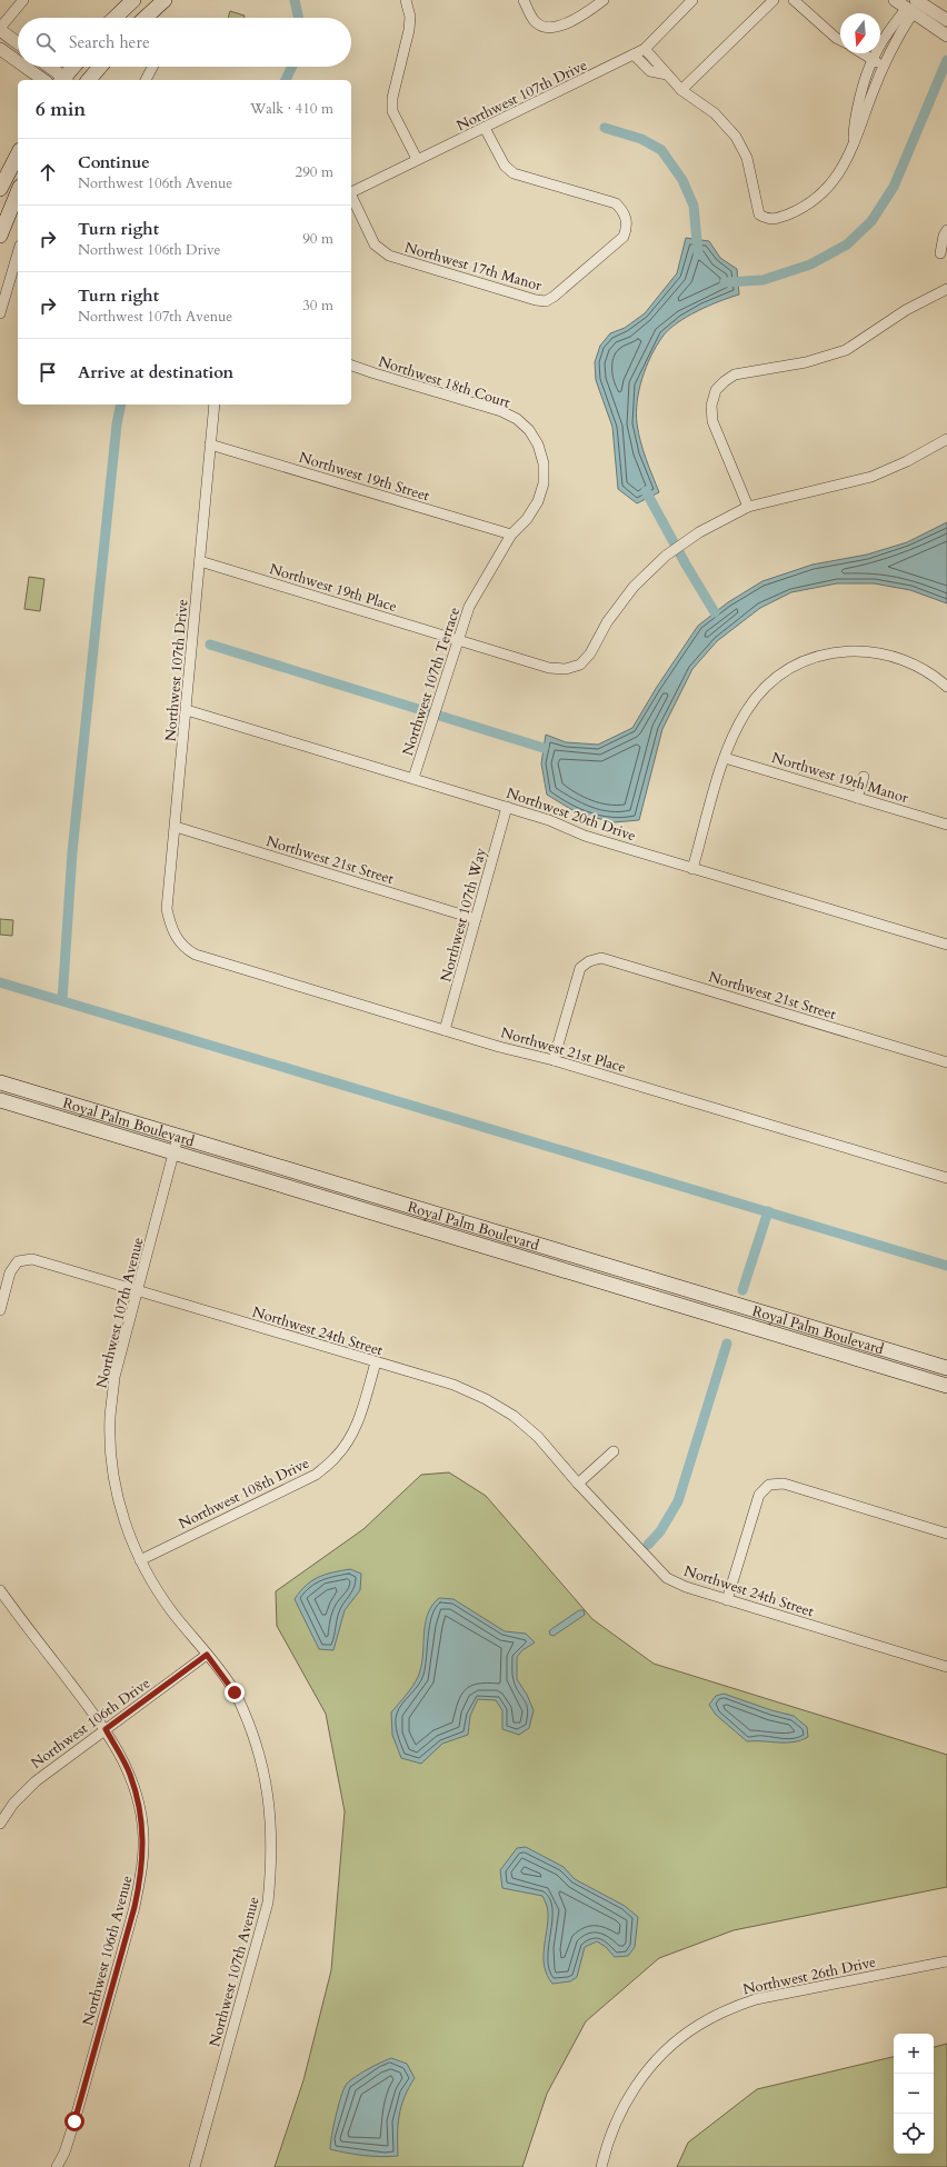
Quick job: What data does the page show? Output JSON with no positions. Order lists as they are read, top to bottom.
{
  "streets": {
    "main road": ["Royal Palm Boulevard"],
    "street": [
      "Northwest 107th Drive",
      "Northwest 17th Manor",
      "Northwest 18th Court",
      "Northwest 19th Street",
      "Northwest 19th Place",
      "Northwest 107th Terrace",
      "Northwest 19th Manor",
      "Northwest 20th Drive",
      "Northwest 21st Street",
      "Northwest 107th Way",
      "Northwest 21st Place",
      "Northwest 107th Avenue",
      "Northwest 24th Street",
      "Northwest 108th Drive",
      "Northwest 106th Drive",
      "Northwest 106th Avenue",
      "Northwest 26th Drive"
    ]
  },
  "crossings": [
    ["Northwest 107th Drive", "Northwest 17th Manor"],
    ["Northwest 107th Drive", "Northwest 19th Street"],
    ["Northwest 107th Drive", "Northwest 19th Place"],
    ["Northwest 107th Drive", "Northwest 20th Drive"],
    ["Northwest 107th Drive", "Northwest 21st Street"],
    ["Northwest 107th Drive", "Northwest 21st Place"],
    ["Northwest 18th Court", "Northwest 107th Terrace"],
    ["Northwest 19th Street", "Northwest 107th Terrace"],
    ["Northwest 19th Place", "Northwest 107th Terrace"],
    ["Northwest 107th Terrace", "Northwest 20th Drive"],
    ["Northwest 20th Drive", "Northwest 107th Way"],
    ["Northwest 21st Street", "Northwest 107th Way"],
    ["Northwest 21st Street", "Northwest 21st Place"],
    ["Northwest 107th Way", "Northwest 21st Place"],
    ["Royal Palm Boulevard", "Northwest 107th Avenue"],
    ["Northwest 107th Avenue", "Northwest 24th Street"],
    ["Northwest 107th Avenue", "Northwest 108th Drive"],
    ["Northwest 107th Avenue", "Northwest 106th Drive"],
    ["Northwest 24th Street", "Northwest 108th Drive"],
    ["Northwest 106th Drive", "Northwest 106th Avenue"]
  ],
  "north": "bottom",
  "page": {
    "search": "Search here",
    "heading": ["6 min", "Walk · 410 m"],
    "list": [
      ["Continue", "Northwest 106th Avenue", "290 m"],
      ["Turn right", "Northwest 106th Drive", "90 m"],
      ["Turn right", "Northwest 107th Avenue", "30 m"],
      "Arrive at destination"
    ],
    "map_buttons": ["+", "−"]
  }
}
